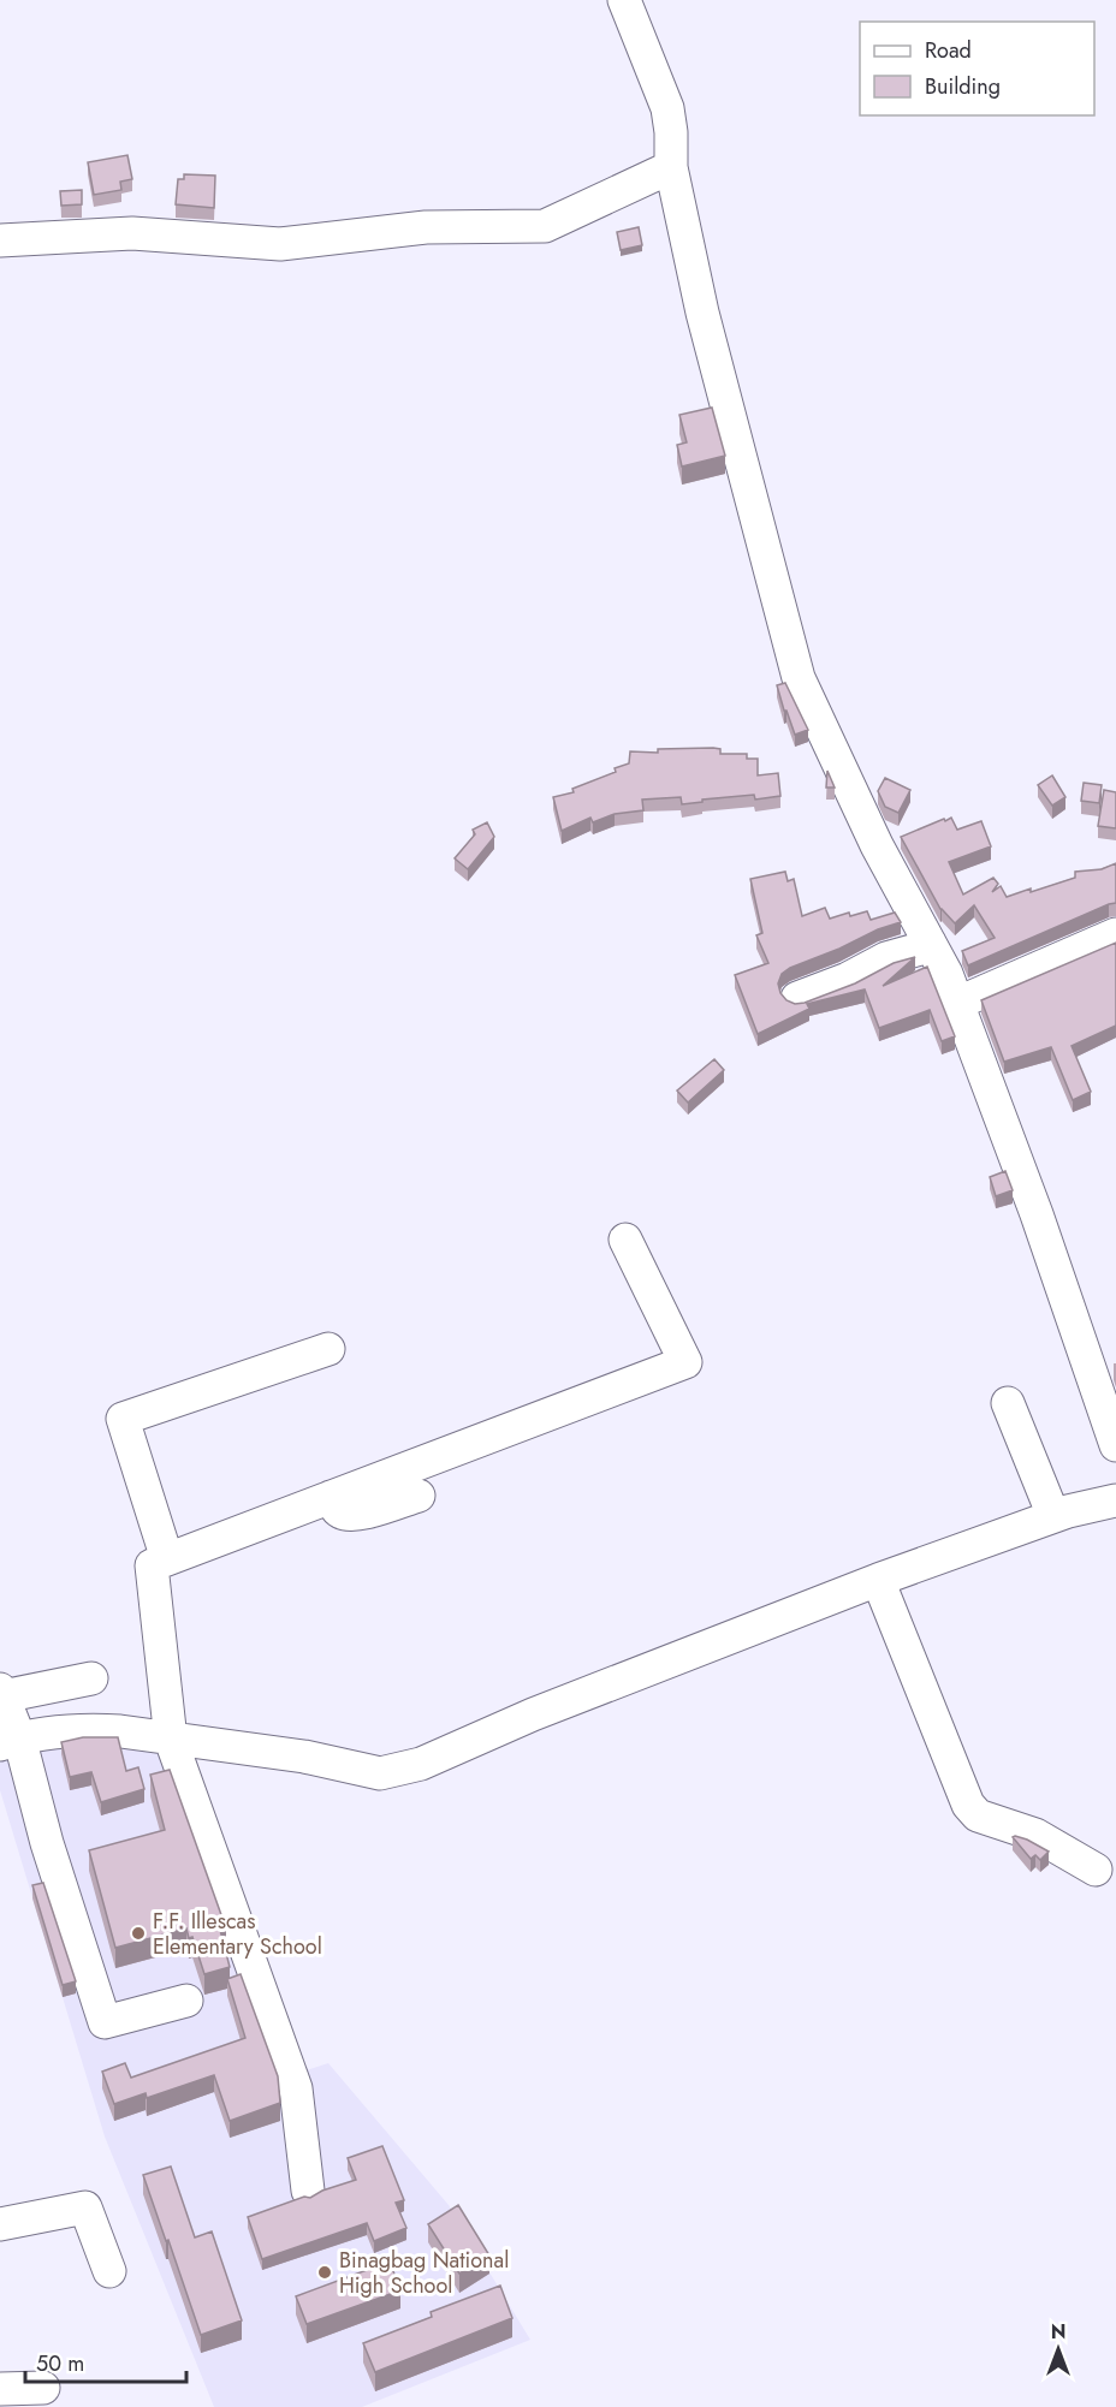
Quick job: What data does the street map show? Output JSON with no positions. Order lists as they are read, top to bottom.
{
  "places": ["F.F. Illescas Elementary School", "Binagbag National High School"],
  "legend": ["Road", "Building"],
  "scale_bar": "50 m",
  "north": "top"
}
